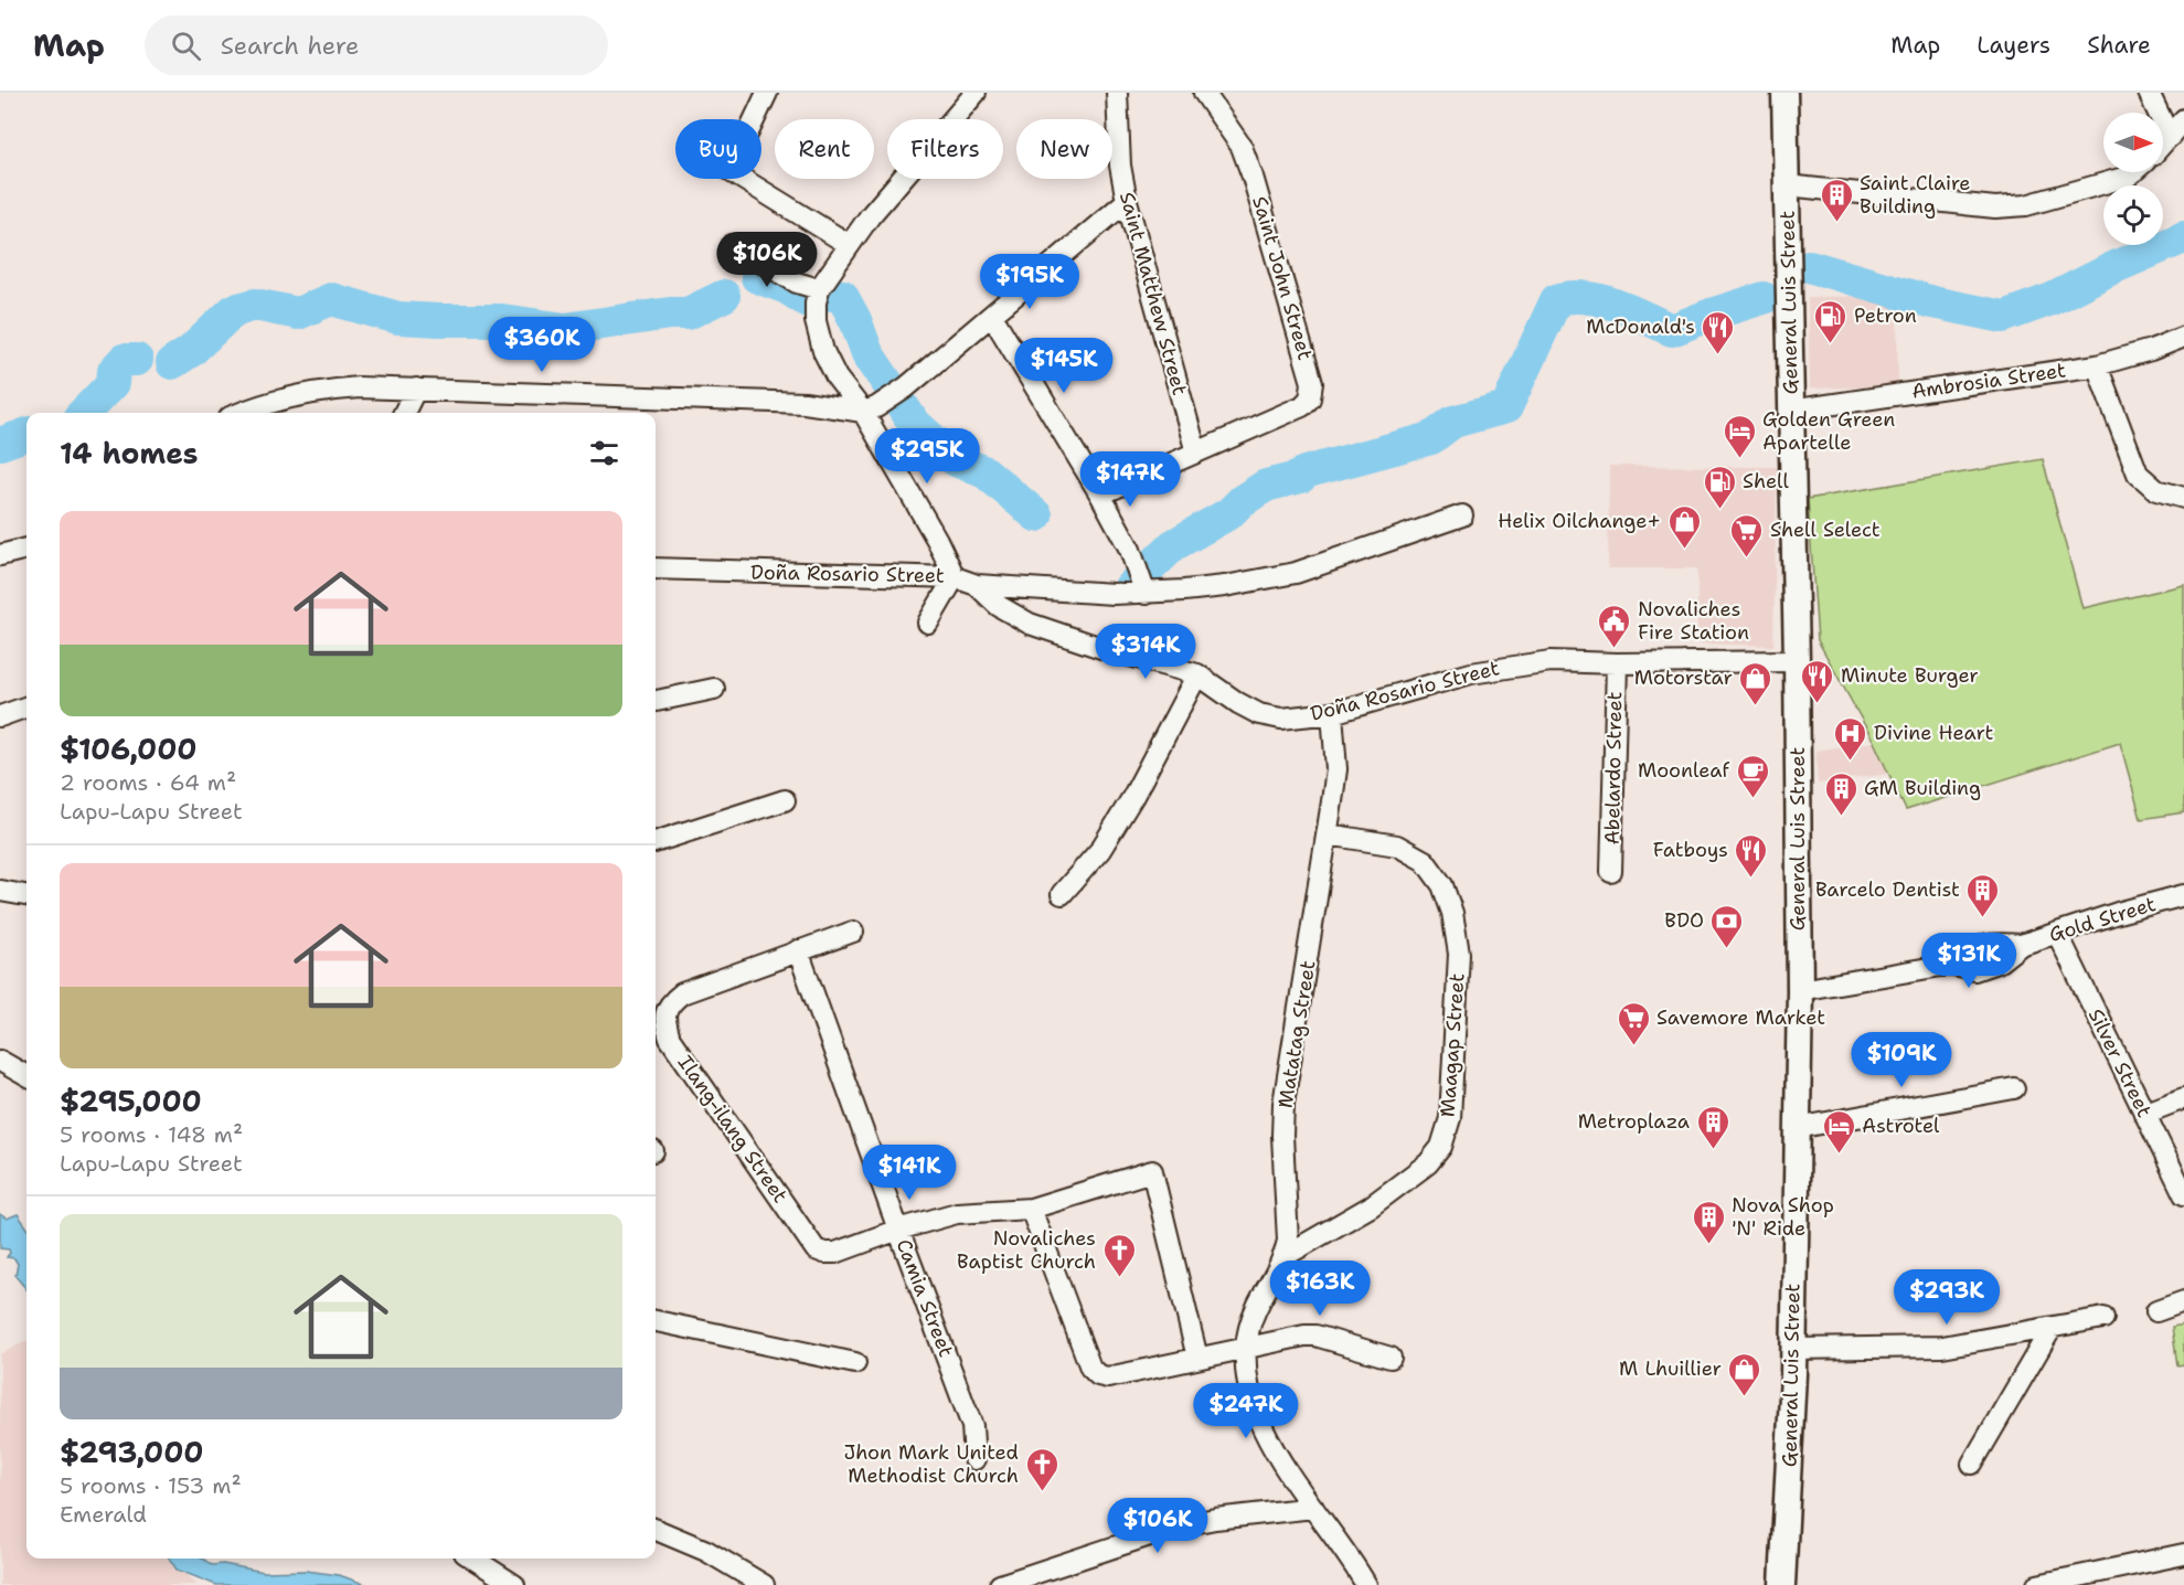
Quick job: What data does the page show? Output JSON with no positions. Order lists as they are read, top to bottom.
{
  "streets": {
    "main road": ["General Luis Street"],
    "street": [
      "Saint John Street",
      "Saint Matthew Street",
      "Ambrosia Street",
      "Doña Rosario Street",
      "Abelardo Street",
      "Gold Street",
      "Matatag Street",
      "Maagap Street",
      "Silver Street",
      "Ilang-ilang Street",
      "Camia Street"
    ]
  },
  "crossings": [
    ["Saint John Street", "Saint Matthew Street"],
    ["General Luis Street", "Ambrosia Street"],
    ["General Luis Street", "Doña Rosario Street"],
    ["General Luis Street", "Gold Street"],
    ["Doña Rosario Street", "Abelardo Street"],
    ["Doña Rosario Street", "Matatag Street"],
    ["Gold Street", "Silver Street"],
    ["Matatag Street", "Maagap Street"],
    ["Ilang-ilang Street", "Camia Street"]
  ],
  "places": {
    "building": [
      "Saint Claire Building",
      "GM Building",
      "Barcelo Dentist",
      "Metroplaza",
      "Nova Shop 'N' Ride"
    ],
    "fuel station": ["Petron", "Shell"],
    "restaurant": ["McDonald's", "Minute Burger", "Fatboys"],
    "hotel": ["Golden Green Apartelle", "Astrotel"],
    "shop": ["Helix Oilchange+", "Motorstar", "M Lhuillier"],
    "supermarket": ["Shell Select", "Savemore Market"],
    "public building": ["Novaliches Fire Station"],
    "hospital": ["Divine Heart"],
    "cafe": ["Moonleaf"],
    "bank": ["BDO"],
    "church": ["Novaliches Baptist Church", "Jhon Mark United Methodist Church"]
  },
  "north": "right",
  "page": {
    "header": "Map",
    "search": "Search here",
    "nav": ["Map", "Layers", "Share"],
    "chip": [
      "Buy",
      "Rent",
      "Filters",
      "New"
    ],
    "price": [
      "$106K",
      "$195K",
      "$360K",
      "$145K",
      "$295K",
      "$147K",
      "$314K",
      "$131K",
      "$109K",
      "$141K",
      "$163K",
      "$293K",
      "$247K",
      "$106K"
    ],
    "heading": "14 homes",
    "list": [
      {
        "name": "$106,000",
        "note": "2 rooms · 64 m² · Lapu-Lapu Street"
      },
      {
        "name": "$295,000",
        "note": "5 rooms · 148 m² · Lapu-Lapu Street"
      },
      {
        "name": "$293,000",
        "note": "5 rooms · 153 m² · Emerald"
      }
    ]
  }
}
